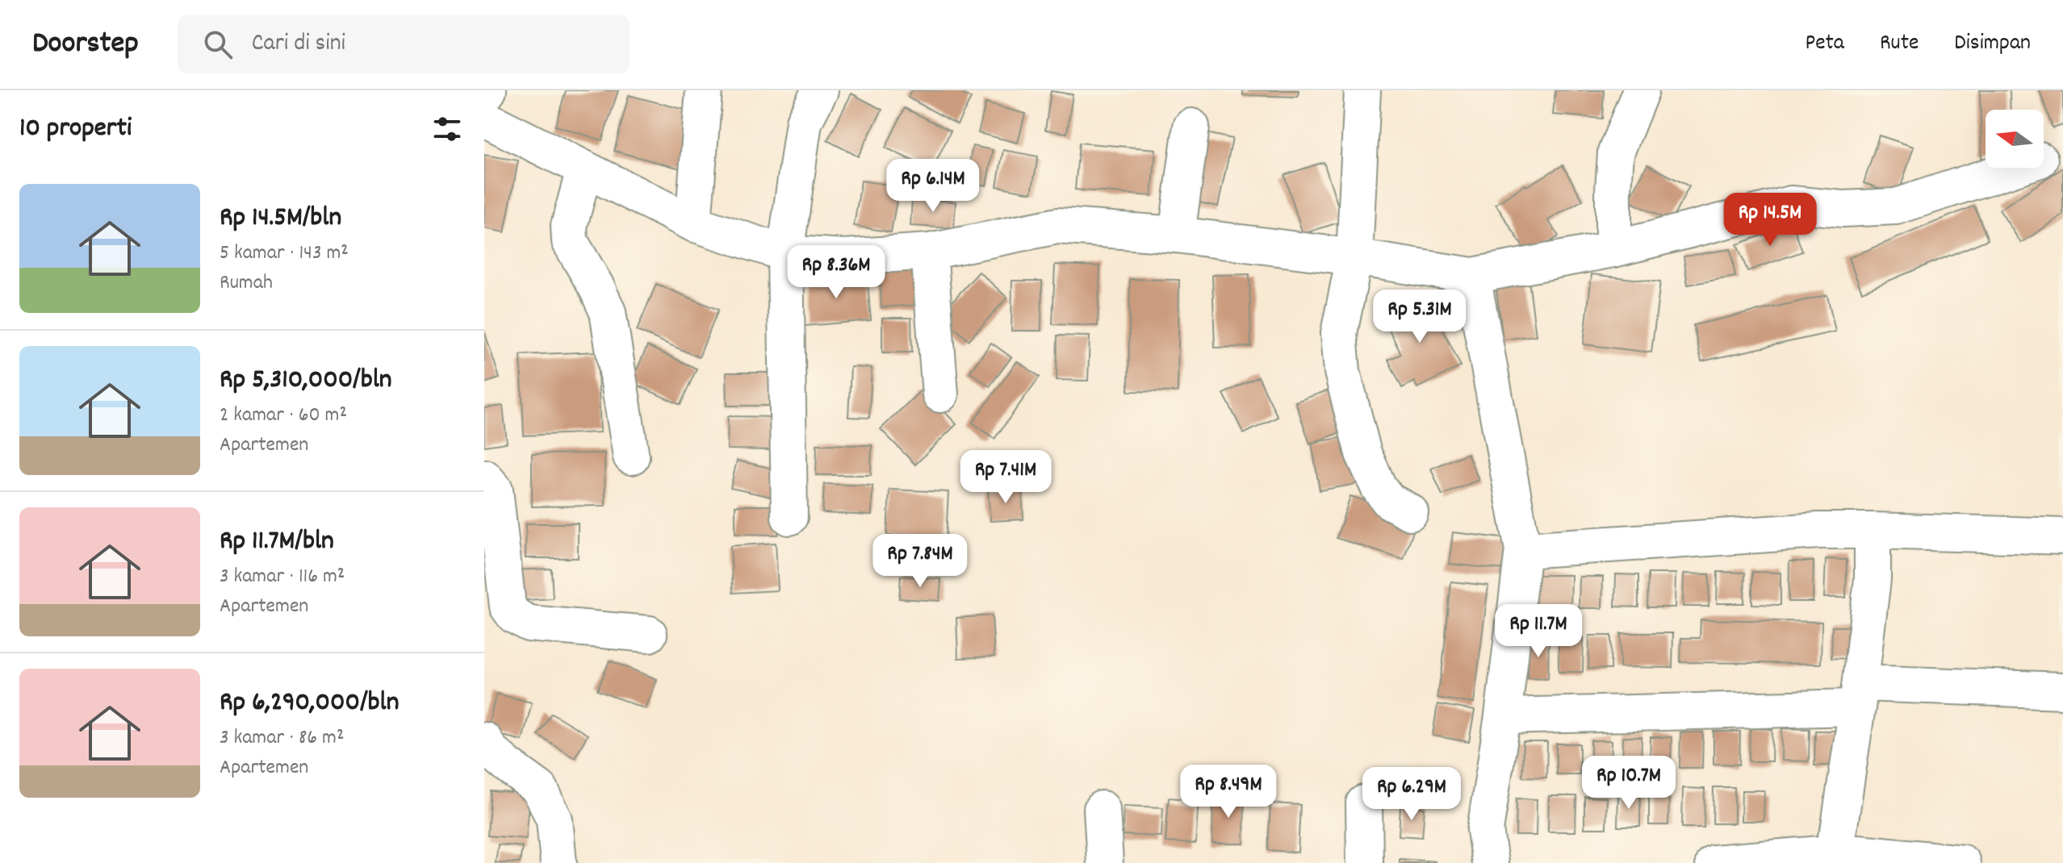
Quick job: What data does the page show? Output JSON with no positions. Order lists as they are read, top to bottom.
{
  "north": "left",
  "page": {
    "header": "Doorstep",
    "search": "Cari di sini",
    "nav": ["Peta", "Rute", "Disimpan"],
    "heading": "10 properti",
    "price": [
      "Rp 6.14M",
      "Rp 14.5M",
      "Rp 8.36M",
      "Rp 5.31M",
      "Rp 7.41M",
      "Rp 7.84M",
      "Rp 11.7M",
      "Rp 10.7M",
      "Rp 8.49M",
      "Rp 6.29M"
    ],
    "list": [
      {
        "name": "Rp 14.5M/bln",
        "note": "5 kamar · 143 m² · Rumah"
      },
      {
        "name": "Rp 5,310,000/bln",
        "note": "2 kamar · 60 m² · Apartemen"
      },
      {
        "name": "Rp 11.7M/bln",
        "note": "3 kamar · 116 m² · Apartemen"
      },
      {
        "name": "Rp 6,290,000/bln",
        "note": "3 kamar · 86 m² · Apartemen"
      }
    ]
  }
}
